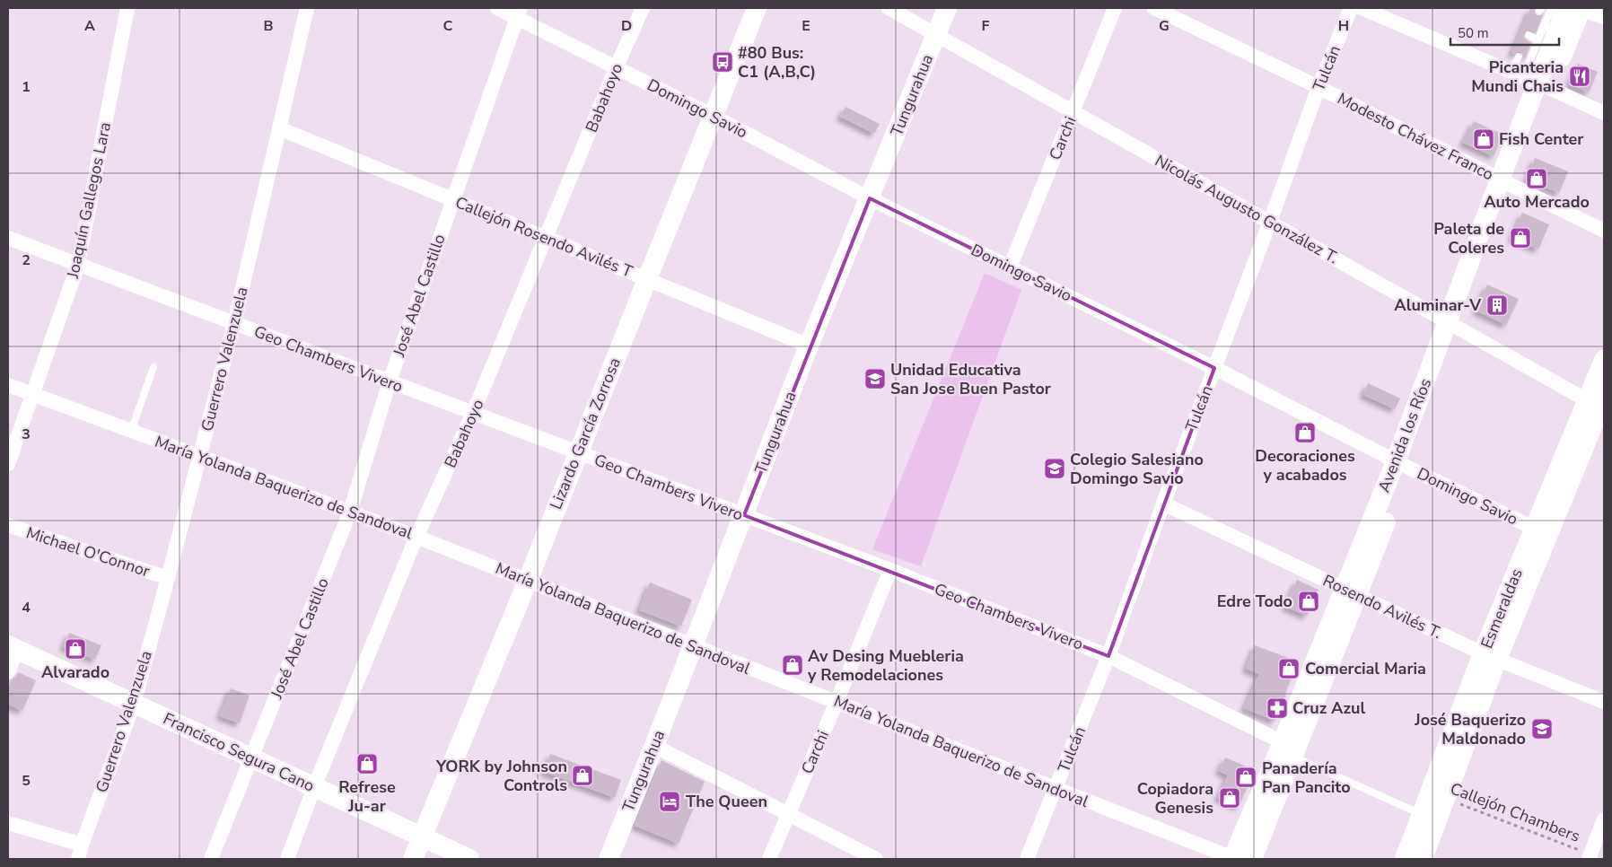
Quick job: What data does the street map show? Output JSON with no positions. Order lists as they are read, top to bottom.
{
  "streets": {
    "main road": [
      "Tungurahua",
      "Lizardo García Zorrosa",
      "Avenida los Ríos",
      "Esmeraldas",
      "Francisco Segura Cano"
    ],
    "street": [
      "Tulcán",
      "Babahoyo",
      "Domingo Savio",
      "Modesto Chávez Franco",
      "Carchi",
      "Joaquín Gallegos Lara",
      "Nicolás Augusto González T.",
      "Callejón Rosendo Avilés T",
      "José Abel Castillo",
      "Guerrero Valenzuela",
      "Geo Chambers Vivero",
      "María Yolanda Baquerizo de Sandoval",
      "Michael O'Connor",
      "Rosendo Avilés T."
    ],
    "path": ["Callejón Chambers"]
  },
  "crossings": [
    ["Tulcán", "Domingo Savio"],
    ["Tulcán", "Modesto Chávez Franco"],
    ["Tulcán", "Nicolás Augusto González T."],
    ["Tulcán", "Geo Chambers Vivero"],
    ["Tulcán", "María Yolanda Baquerizo de Sandoval"],
    ["Tulcán", "Rosendo Avilés T."],
    ["Tungurahua", "Domingo Savio"],
    ["Tungurahua", "Nicolás Augusto González T."],
    ["Tungurahua", "Callejón Rosendo Avilés T"],
    ["Tungurahua", "Geo Chambers Vivero"],
    ["Tungurahua", "María Yolanda Baquerizo de Sandoval"],
    ["Babahoyo", "Domingo Savio"],
    ["Babahoyo", "Callejón Rosendo Avilés T"],
    ["Babahoyo", "Geo Chambers Vivero"],
    ["Babahoyo", "María Yolanda Baquerizo de Sandoval"],
    ["Babahoyo", "Francisco Segura Cano"],
    ["Domingo Savio", "Carchi"],
    ["Domingo Savio", "José Abel Castillo"],
    ["Domingo Savio", "Lizardo García Zorrosa"],
    ["Domingo Savio", "Avenida los Ríos"],
    ["Domingo Savio", "Esmeraldas"],
    ["Modesto Chávez Franco", "Avenida los Ríos"],
    ["Carchi", "Nicolás Augusto González T."],
    ["Carchi", "Geo Chambers Vivero"],
    ["Carchi", "María Yolanda Baquerizo de Sandoval"],
    ["Joaquín Gallegos Lara", "Geo Chambers Vivero"],
    ["Joaquín Gallegos Lara", "María Yolanda Baquerizo de Sandoval"],
    ["Nicolás Augusto González T.", "Avenida los Ríos"],
    ["Nicolás Augusto González T.", "Esmeraldas"],
    ["Callejón Rosendo Avilés T", "José Abel Castillo"],
    ["Callejón Rosendo Avilés T", "Guerrero Valenzuela"],
    ["Callejón Rosendo Avilés T", "Lizardo García Zorrosa"],
    ["José Abel Castillo", "Geo Chambers Vivero"],
    ["José Abel Castillo", "María Yolanda Baquerizo de Sandoval"],
    ["José Abel Castillo", "Francisco Segura Cano"],
    ["Guerrero Valenzuela", "Geo Chambers Vivero"],
    ["Guerrero Valenzuela", "María Yolanda Baquerizo de Sandoval"],
    ["Guerrero Valenzuela", "Michael O'Connor"],
    ["Guerrero Valenzuela", "Francisco Segura Cano"],
    ["Geo Chambers Vivero", "Lizardo García Zorrosa"],
    ["Geo Chambers Vivero", "Avenida los Ríos"],
    ["Lizardo García Zorrosa", "María Yolanda Baquerizo de Sandoval"],
    ["Lizardo García Zorrosa", "Francisco Segura Cano"],
    ["Avenida los Ríos", "María Yolanda Baquerizo de Sandoval"],
    ["Avenida los Ríos", "Rosendo Avilés T."],
    ["Rosendo Avilés T.", "Esmeraldas"],
    ["Esmeraldas", "Callejón Chambers"]
  ],
  "places": {
    "bus stop": ["#80 Bus: C1 (A,B,C)"],
    "restaurant": ["Picanteria Mundi Chais"],
    "shop": [
      "Fish Center",
      "Auto Mercado",
      "Paleta de Coleres",
      "Decoraciones y acabados",
      "Edre Todo",
      "Alvarado",
      "Av Desing Muebleria y Remodelaciones",
      "Comercial Maria",
      "Refrese Ju-ar",
      "YORK by Johnson Controls",
      "Panadería Pan Pancito",
      "Copiadora Genesis"
    ],
    "building": ["Aluminar-V"],
    "school or university": ["Unidad Educativa San Jose Buen Pastor", "Colegio Salesiano Domingo Savio", "José Baquerizo Maldonado"],
    "pharmacy": ["Cruz Azul"],
    "hotel": ["The Queen"]
  },
  "scale_bar": "50 m",
  "grid": {
    "columns": [
      "A",
      "B",
      "C",
      "D",
      "E",
      "F",
      "G",
      "H"
    ],
    "rows": [
      "1",
      "2",
      "3",
      "4",
      "5"
    ]
  }
}
